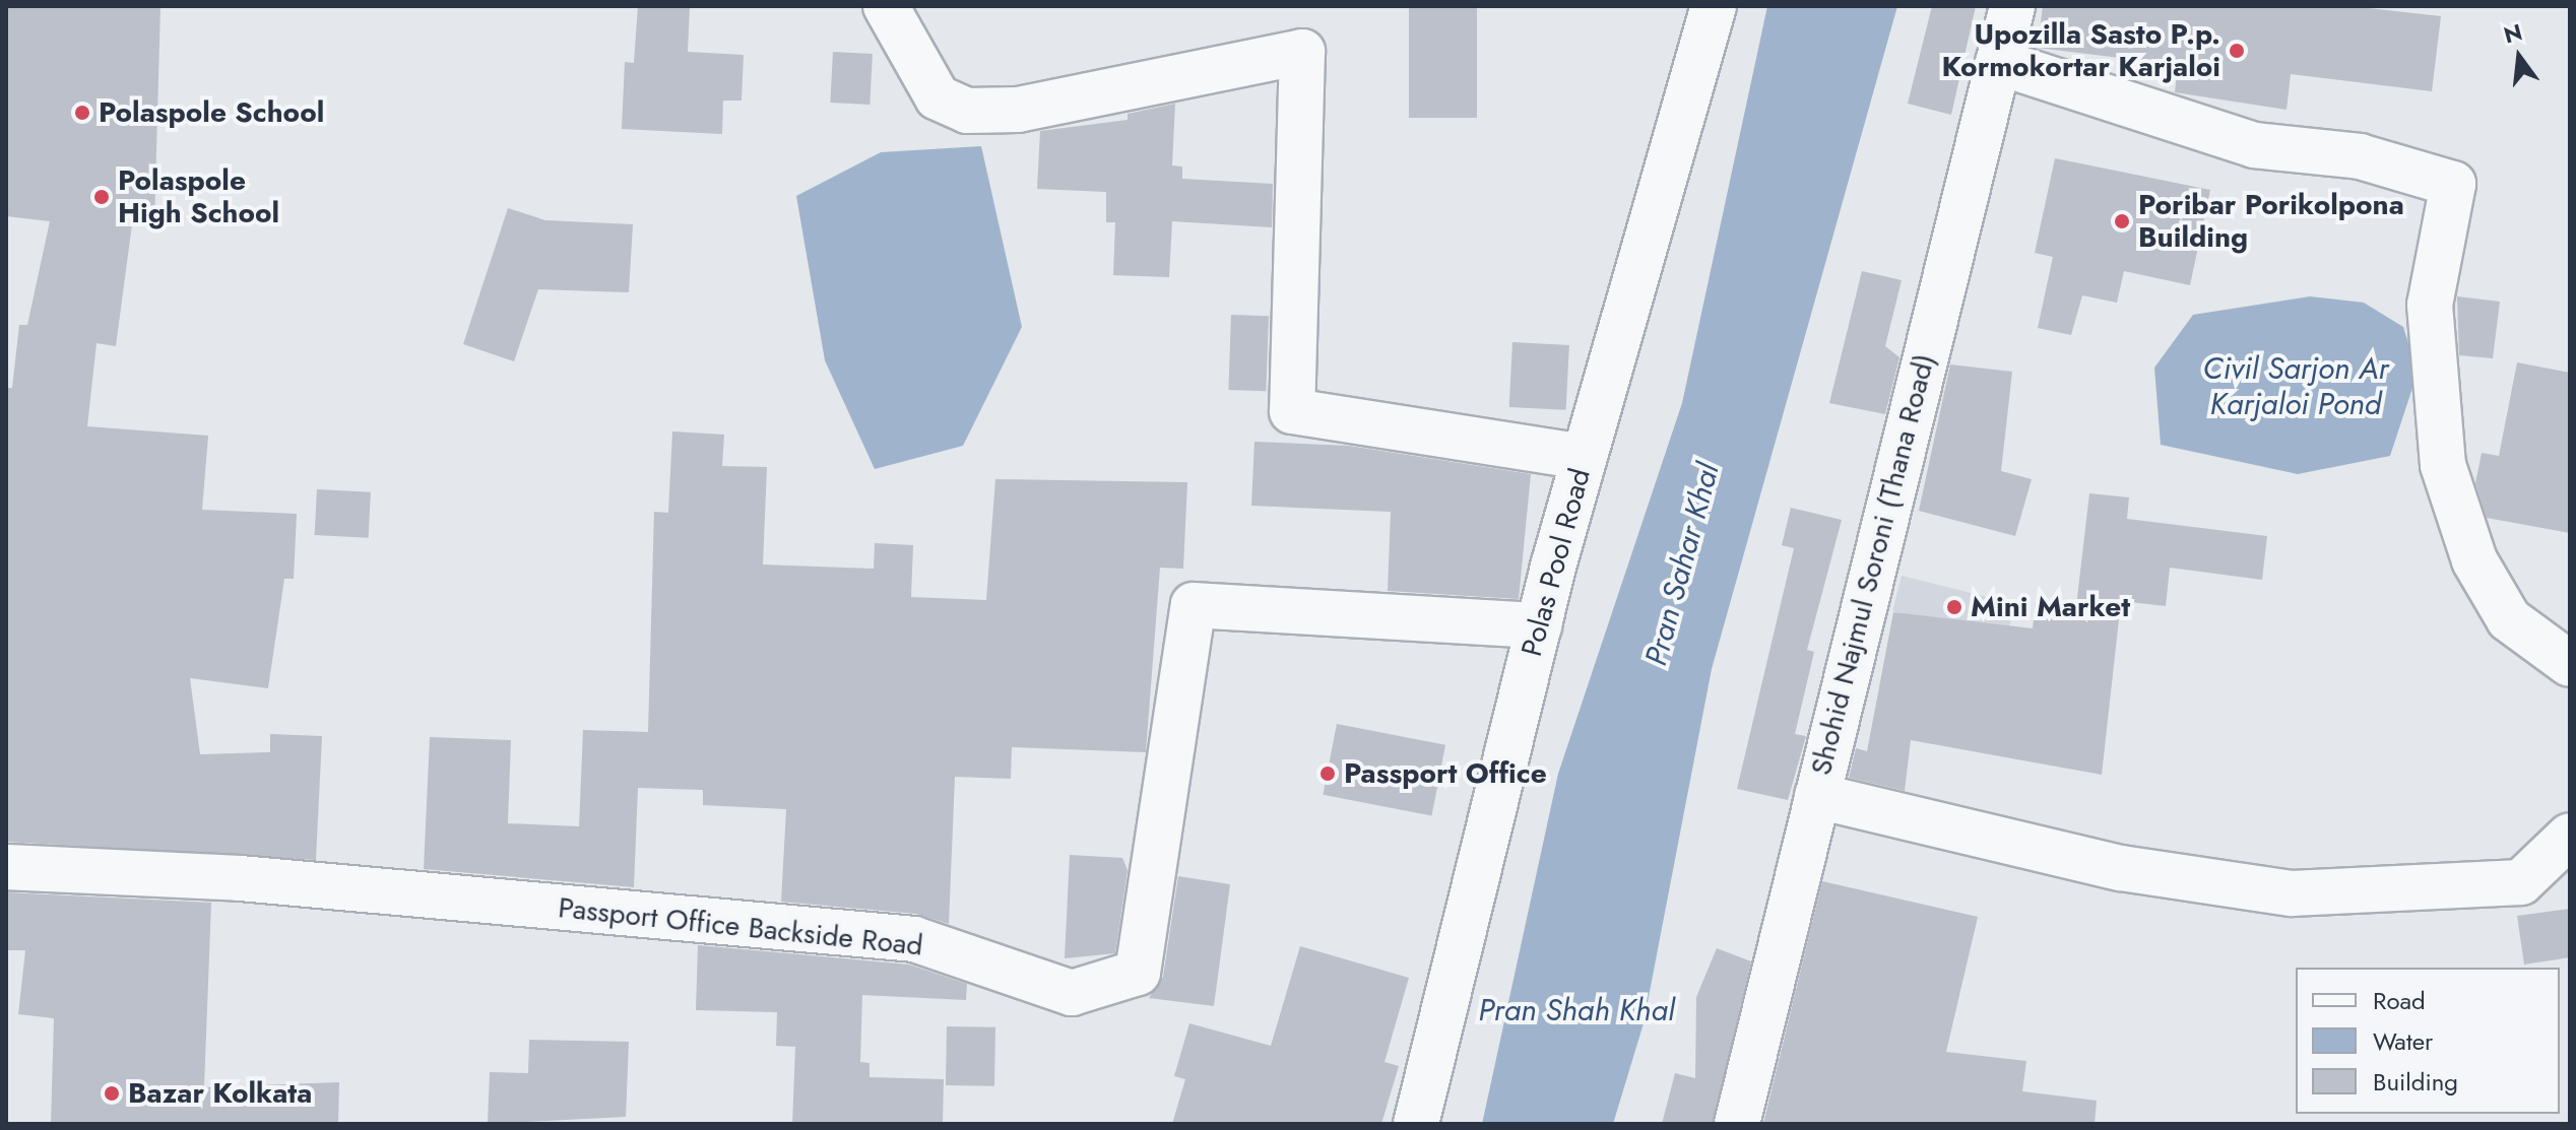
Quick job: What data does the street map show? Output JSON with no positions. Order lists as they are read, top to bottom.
{
  "streets": {
    "street": ["Polas Pool Road", "Shohid Najmul Soroni (Thana Road)", "Passport Office Backside Road"]
  },
  "crossings": [
    ["Polas Pool Road", "Passport Office Backside Road"]
  ],
  "water": ["Civil Sarjon Ar Karjaloi Pond", "Pran Sahar Khal", "Pran Shah Khal"],
  "places": [
    "Upozilla Sasto P.p. Kormokortar Karjaloi",
    "Polaspole School",
    "Polaspole High School",
    "Poribar Porikolpona Building",
    "Mini Market",
    "Passport Office",
    "Bazar Kolkata"
  ],
  "legend": ["Road", "Water", "Building"],
  "north": "top"
}
